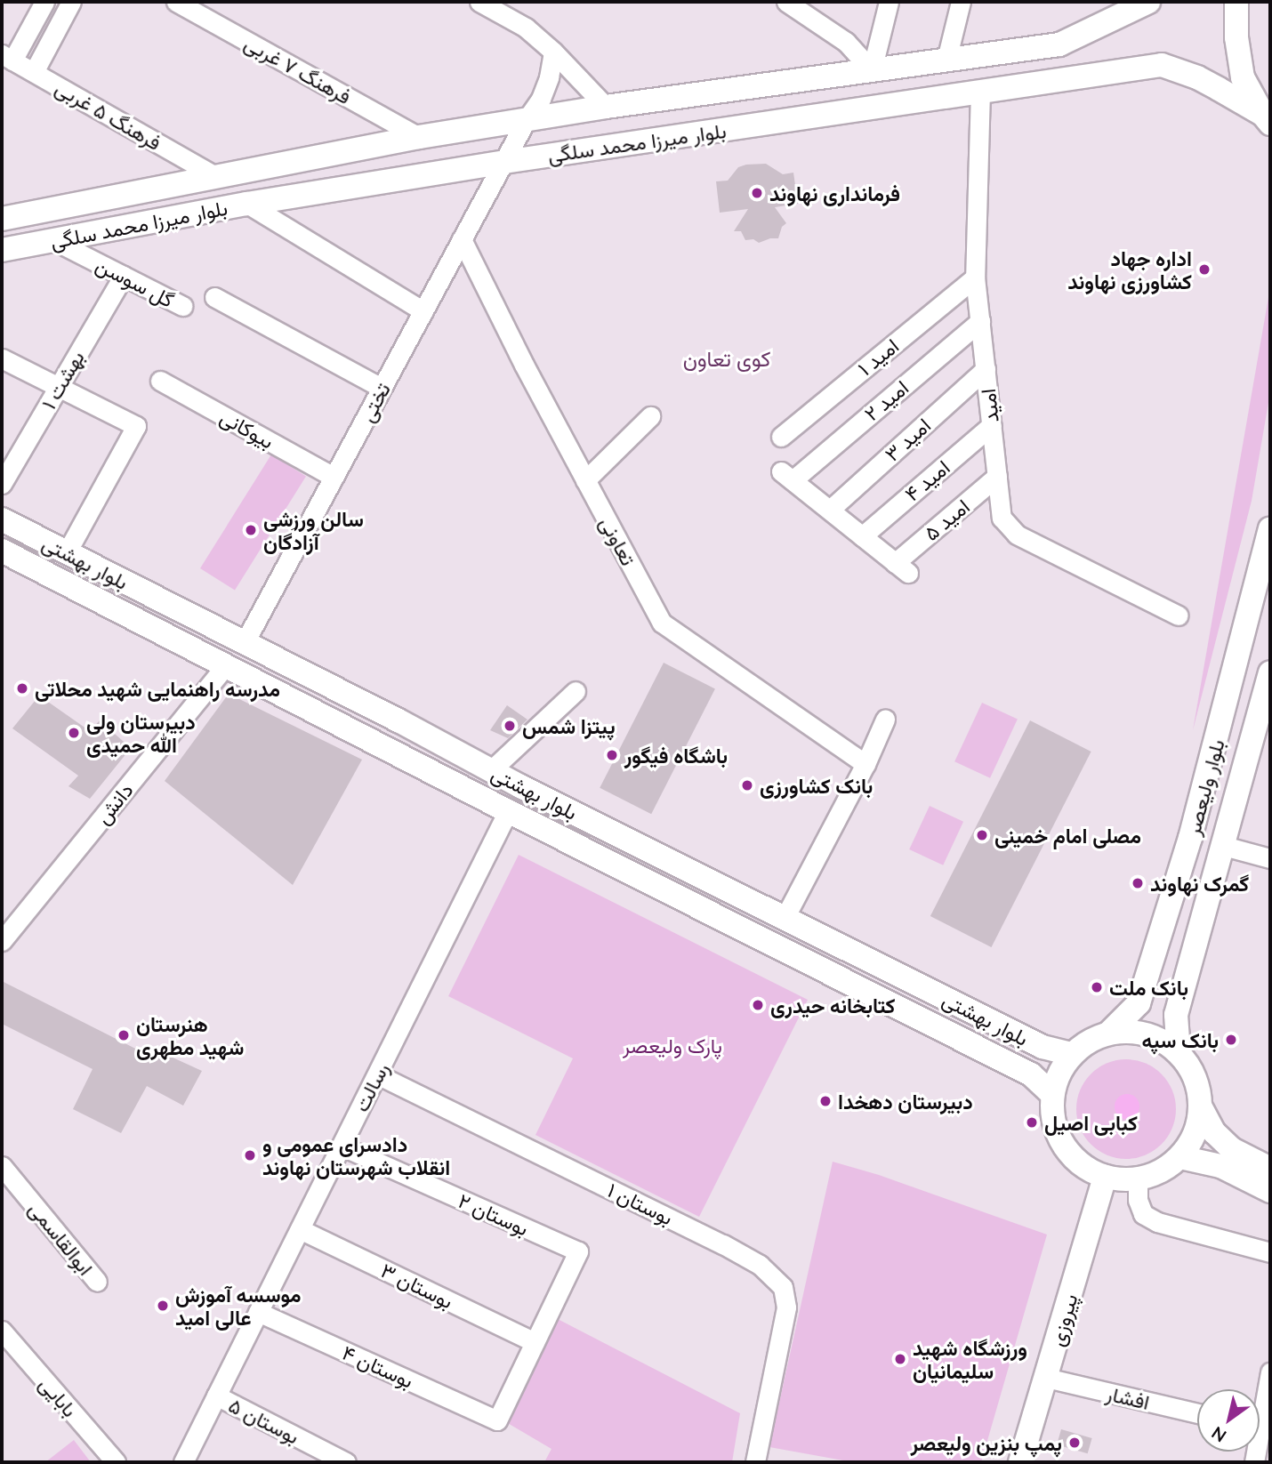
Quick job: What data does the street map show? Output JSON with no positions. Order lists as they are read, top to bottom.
{
  "streets": {
    "main road": [
      "بلوار میرزا محمد سلگی",
      "بلوار بهشتی",
      "بلوار ولیعصر",
      "پیروزی"
    ],
    "street": [
      "فرهنگ ۷ غربی",
      "فرهنگ ۵ غربی",
      "گل سوسن",
      "امید ۱",
      "بهشت ۱",
      "امید ۲",
      "تختی",
      "امید",
      "بیوکانی",
      "امید ۳",
      "امید ۴",
      "امید ۵",
      "تعاونی",
      "دانش",
      "رسالت",
      "بوستان ۱",
      "بوستان ۲",
      "ابوالقاسمی",
      "بوستان ۳",
      "بوستان ۴",
      "بابایی",
      "افشار",
      "بوستان ۵"
    ]
  },
  "crossings": [
    ["فرهنگ ۷ غربی", "بلوار میرزا محمد سلگی"],
    ["فرهنگ ۵ غربی", "بلوار میرزا محمد سلگی"],
    ["بلوار میرزا محمد سلگی", "گل سوسن"],
    ["بلوار میرزا محمد سلگی", "تختی"],
    ["بلوار میرزا محمد سلگی", "امید"],
    ["گل سوسن", "بهشت ۱"],
    ["امید ۱", "امید"],
    ["امید ۲", "امید"],
    ["امید ۲", "امید ۳"],
    ["تختی", "بیوکانی"],
    ["تختی", "تعاونی"],
    ["تختی", "بلوار بهشتی"],
    ["امید", "امید ۳"],
    ["امید", "امید ۴"],
    ["امید", "امید ۵"],
    ["امید ۴", "امید ۵"],
    ["بلوار بهشتی", "بلوار ولیعصر"],
    ["بلوار بهشتی", "دانش"],
    ["بلوار بهشتی", "رسالت"],
    ["بلوار بهشتی", "پیروزی"],
    ["بلوار ولیعصر", "پیروزی"],
    ["رسالت", "بوستان ۱"],
    ["رسالت", "بوستان ۲"],
    ["رسالت", "بوستان ۳"],
    ["رسالت", "بوستان ۴"],
    ["رسالت", "بوستان ۵"],
    ["بوستان ۲", "بوستان ۳"],
    ["بوستان ۲", "بوستان ۴"],
    ["بوستان ۳", "بوستان ۴"],
    ["پیروزی", "افشار"]
  ],
  "districts": ["کوی تعاون"],
  "parks": ["پارک ولیعصر"],
  "places": [
    "فرمانداری نهاوند",
    "اداره جهاد کشاورزی نهاوند",
    "سالن ورزشی آزادگان",
    "مدرسه راهنمایی شهید محلاتی",
    "پیتزا شمس",
    "دبیرستان ولی الله حمیدی",
    "باشگاه فیگور",
    "بانک کشاورزی",
    "مصلی امام خمینی",
    "گمرک نهاوند",
    "بانک ملت",
    "کتابخانه حیدری",
    "هنرستان شهید مطهری",
    "بانک سپه",
    "دبیرستان دهخدا",
    "کبابی اصیل",
    "دادسرای عمومی و انقلاب شهرستان نهاوند",
    "موسسه آموزش عالی امید",
    "ورزشگاه شهید سلیمانیان",
    "پمپ بنزین ولیعصر"
  ],
  "north": "bottom left"
}
